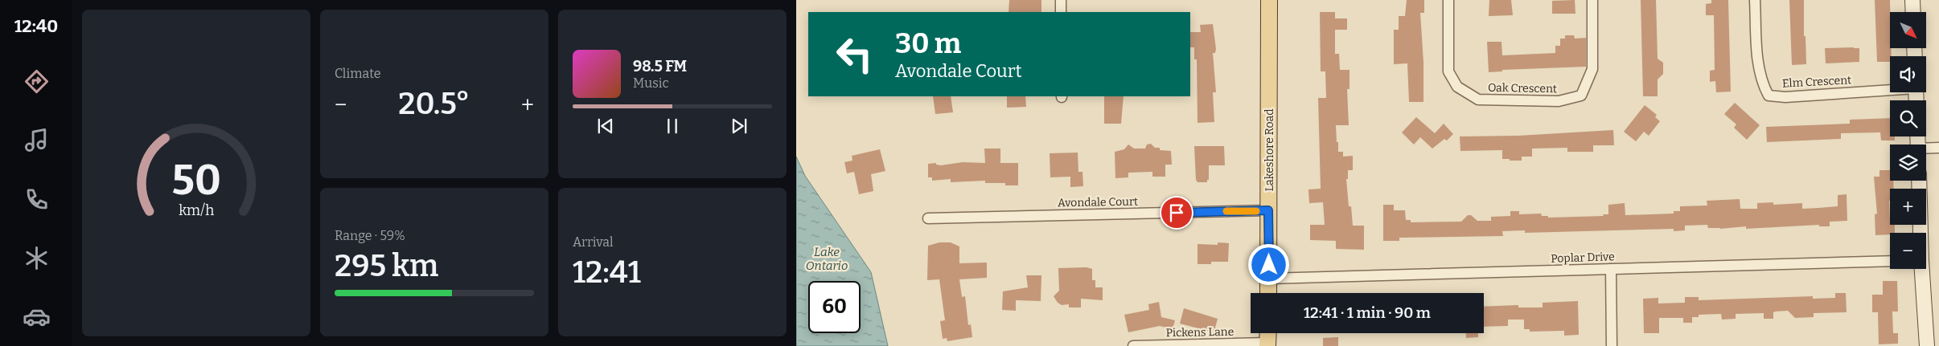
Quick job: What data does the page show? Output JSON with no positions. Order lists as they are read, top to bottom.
{
  "streets": {
    "main road": ["Lakeshore Road"],
    "street": [
      "Elm Crescent",
      "Oak Crescent",
      "Avondale Court",
      "Poplar Drive",
      "Pickens Lane"
    ]
  },
  "crossings": [
    ["Lakeshore Road", "Avondale Court"],
    ["Lakeshore Road", "Poplar Drive"]
  ],
  "water": ["Lake Ontario"],
  "north": "bottom right",
  "page": {
    "tabs": "12:40",
    "tile": [
      "Climate",
      ["Range · 59%", "295 km"],
      ["Arrival", "12:41"]
    ],
    "map_buttons": ["+", "−"],
    "turn": ["30 m", "Avondale Court"],
    "song": ["98.5 FM", "Music"],
    "heat": ["−", "20.5°", "+"],
    "limit": "60",
    "trip": "12:41 · 1 min · 90 m",
    "gauge": ["50", "km/h"]
  }
}
